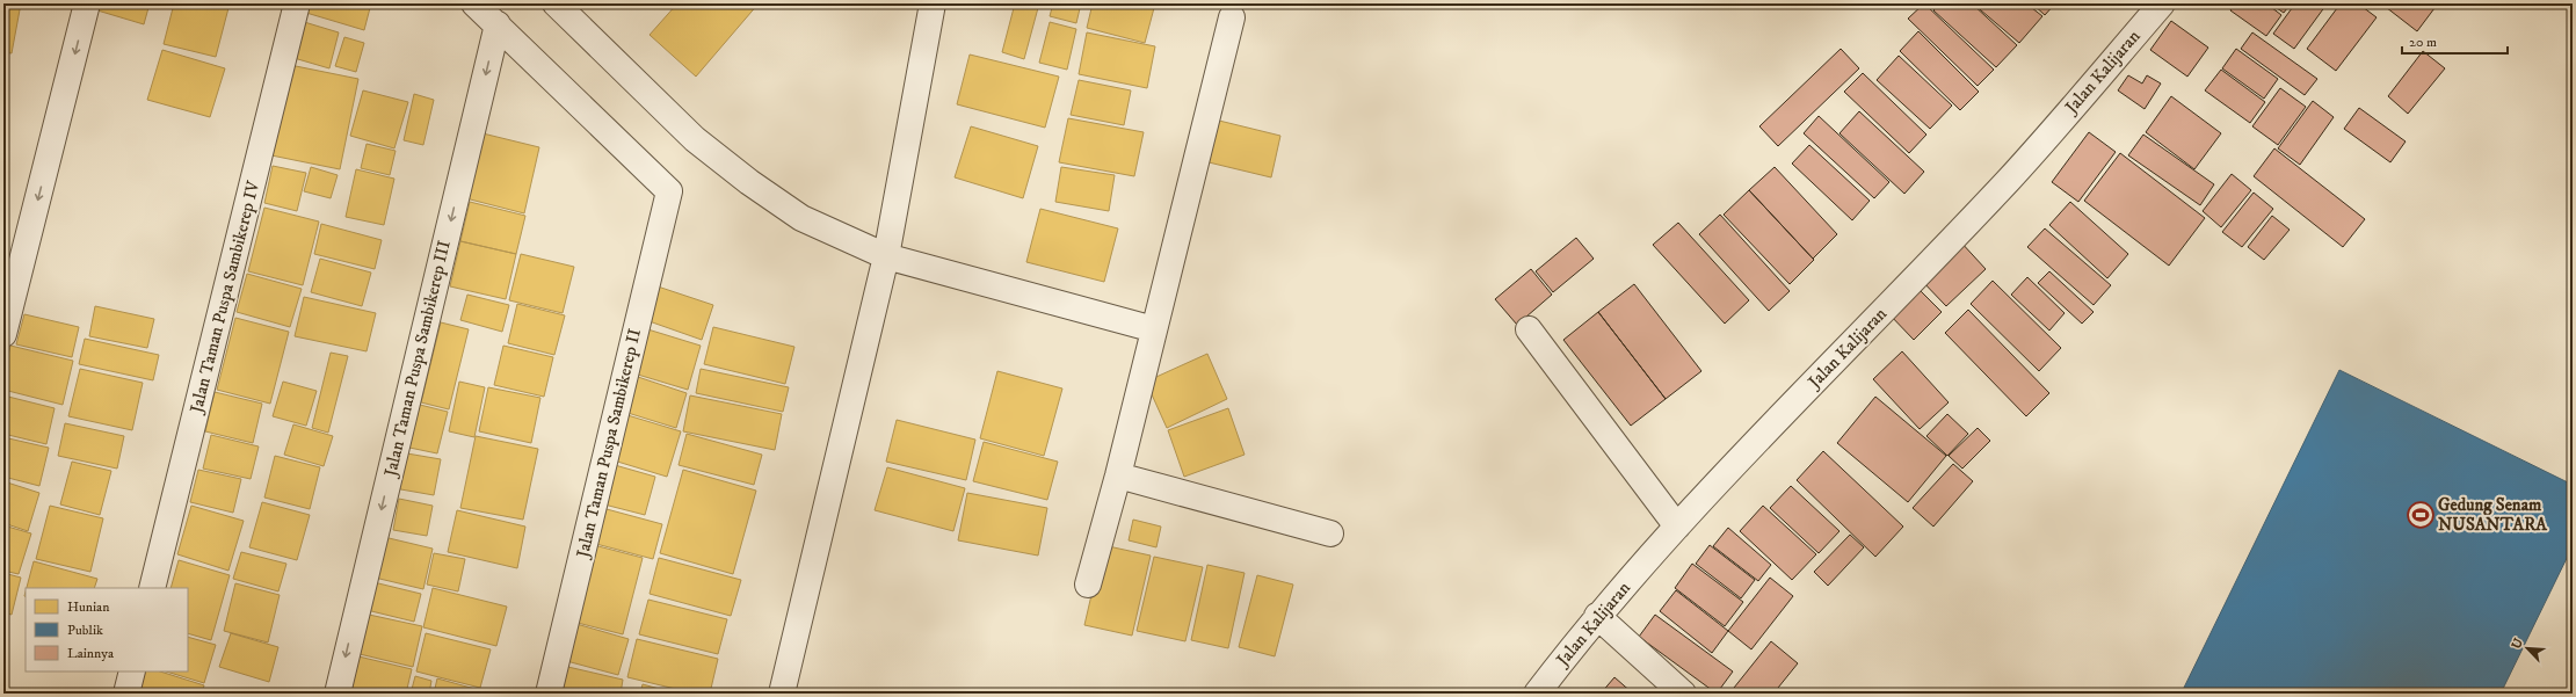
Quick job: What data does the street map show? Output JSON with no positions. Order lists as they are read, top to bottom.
{
  "streets": {
    "street": [
      "Jalan Kalijaran",
      "Jalan Taman Puspa Sambikerep IV",
      "Jalan Taman Puspa Sambikerep III",
      "Jalan Taman Puspa Sambikerep II"
    ]
  },
  "crossings": [
    ["Jalan Taman Puspa Sambikerep III", "Jalan Taman Puspa Sambikerep II"]
  ],
  "one_way": ["Jalan Taman Puspa Sambikerep III"],
  "places": {
    "sports": ["Gedung Senam NUSANTARA"]
  },
  "legend": ["Hunian", "Publik", "Lainnya"],
  "scale_bar": "20 m",
  "north": "top left"
}
